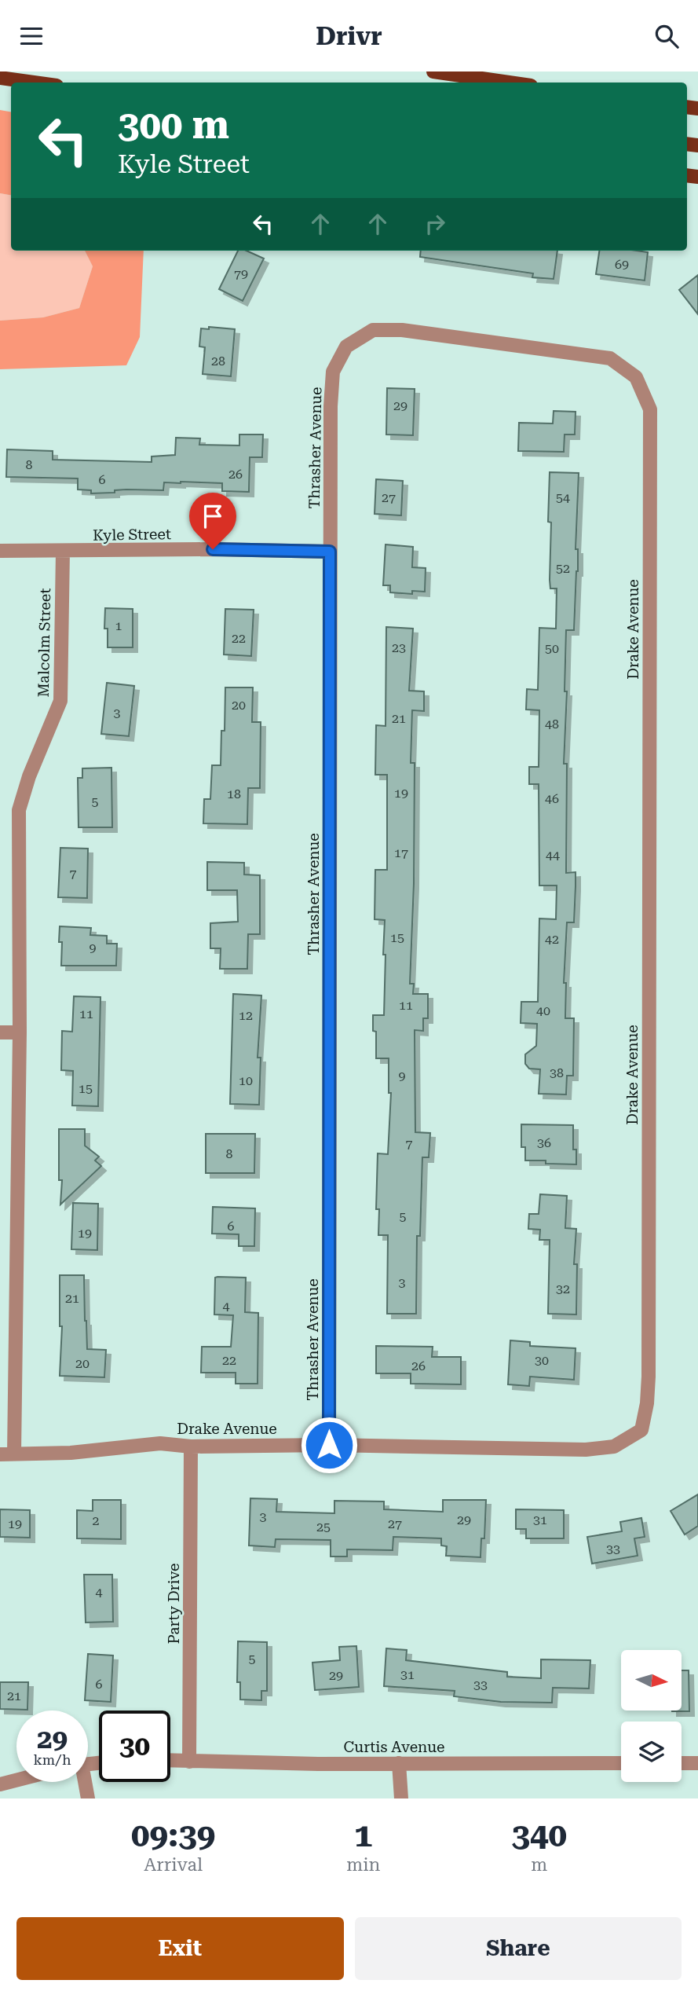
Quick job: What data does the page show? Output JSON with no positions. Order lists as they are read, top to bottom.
{
  "streets": {
    "street": [
      "Thrasher Avenue",
      "Kyle Street",
      "Drake Avenue",
      "Malcolm Street",
      "Party Drive",
      "Curtis Avenue"
    ]
  },
  "crossings": [
    ["Thrasher Avenue", "Kyle Street"],
    ["Thrasher Avenue", "Drake Avenue"],
    ["Kyle Street", "Malcolm Street"],
    ["Drake Avenue", "Malcolm Street"],
    ["Drake Avenue", "Party Drive"],
    ["Party Drive", "Curtis Avenue"]
  ],
  "house_numbers": [
    "69",
    "79",
    "28",
    "29",
    "8",
    "26",
    "6",
    "27",
    "54",
    "52",
    "1",
    "22",
    "23",
    "50",
    "20",
    "3",
    "21",
    "48",
    "19",
    "18",
    "46",
    "5",
    "17",
    "44",
    "7",
    "15",
    "42",
    "9",
    "11",
    "40",
    "11",
    "12",
    "38",
    "9",
    "10",
    "15",
    "36",
    "7",
    "8",
    "5",
    "6",
    "19",
    "3",
    "32",
    "21",
    "4",
    "22",
    "30",
    "20",
    "26",
    "3",
    "29",
    "31",
    "2",
    "19",
    "27",
    "25",
    "33",
    "4",
    "5",
    "31",
    "29",
    "6",
    "33",
    "21"
  ],
  "north": "right",
  "page": {
    "header": "Drivr",
    "turn": ["300 m", "Kyle Street"],
    "speed": "29 km/h",
    "limit": "30",
    "eta": [
      "09:39",
      "Arrival",
      "1",
      "min",
      "340",
      "m"
    ],
    "buttons": ["Exit", "Share"]
  }
}
